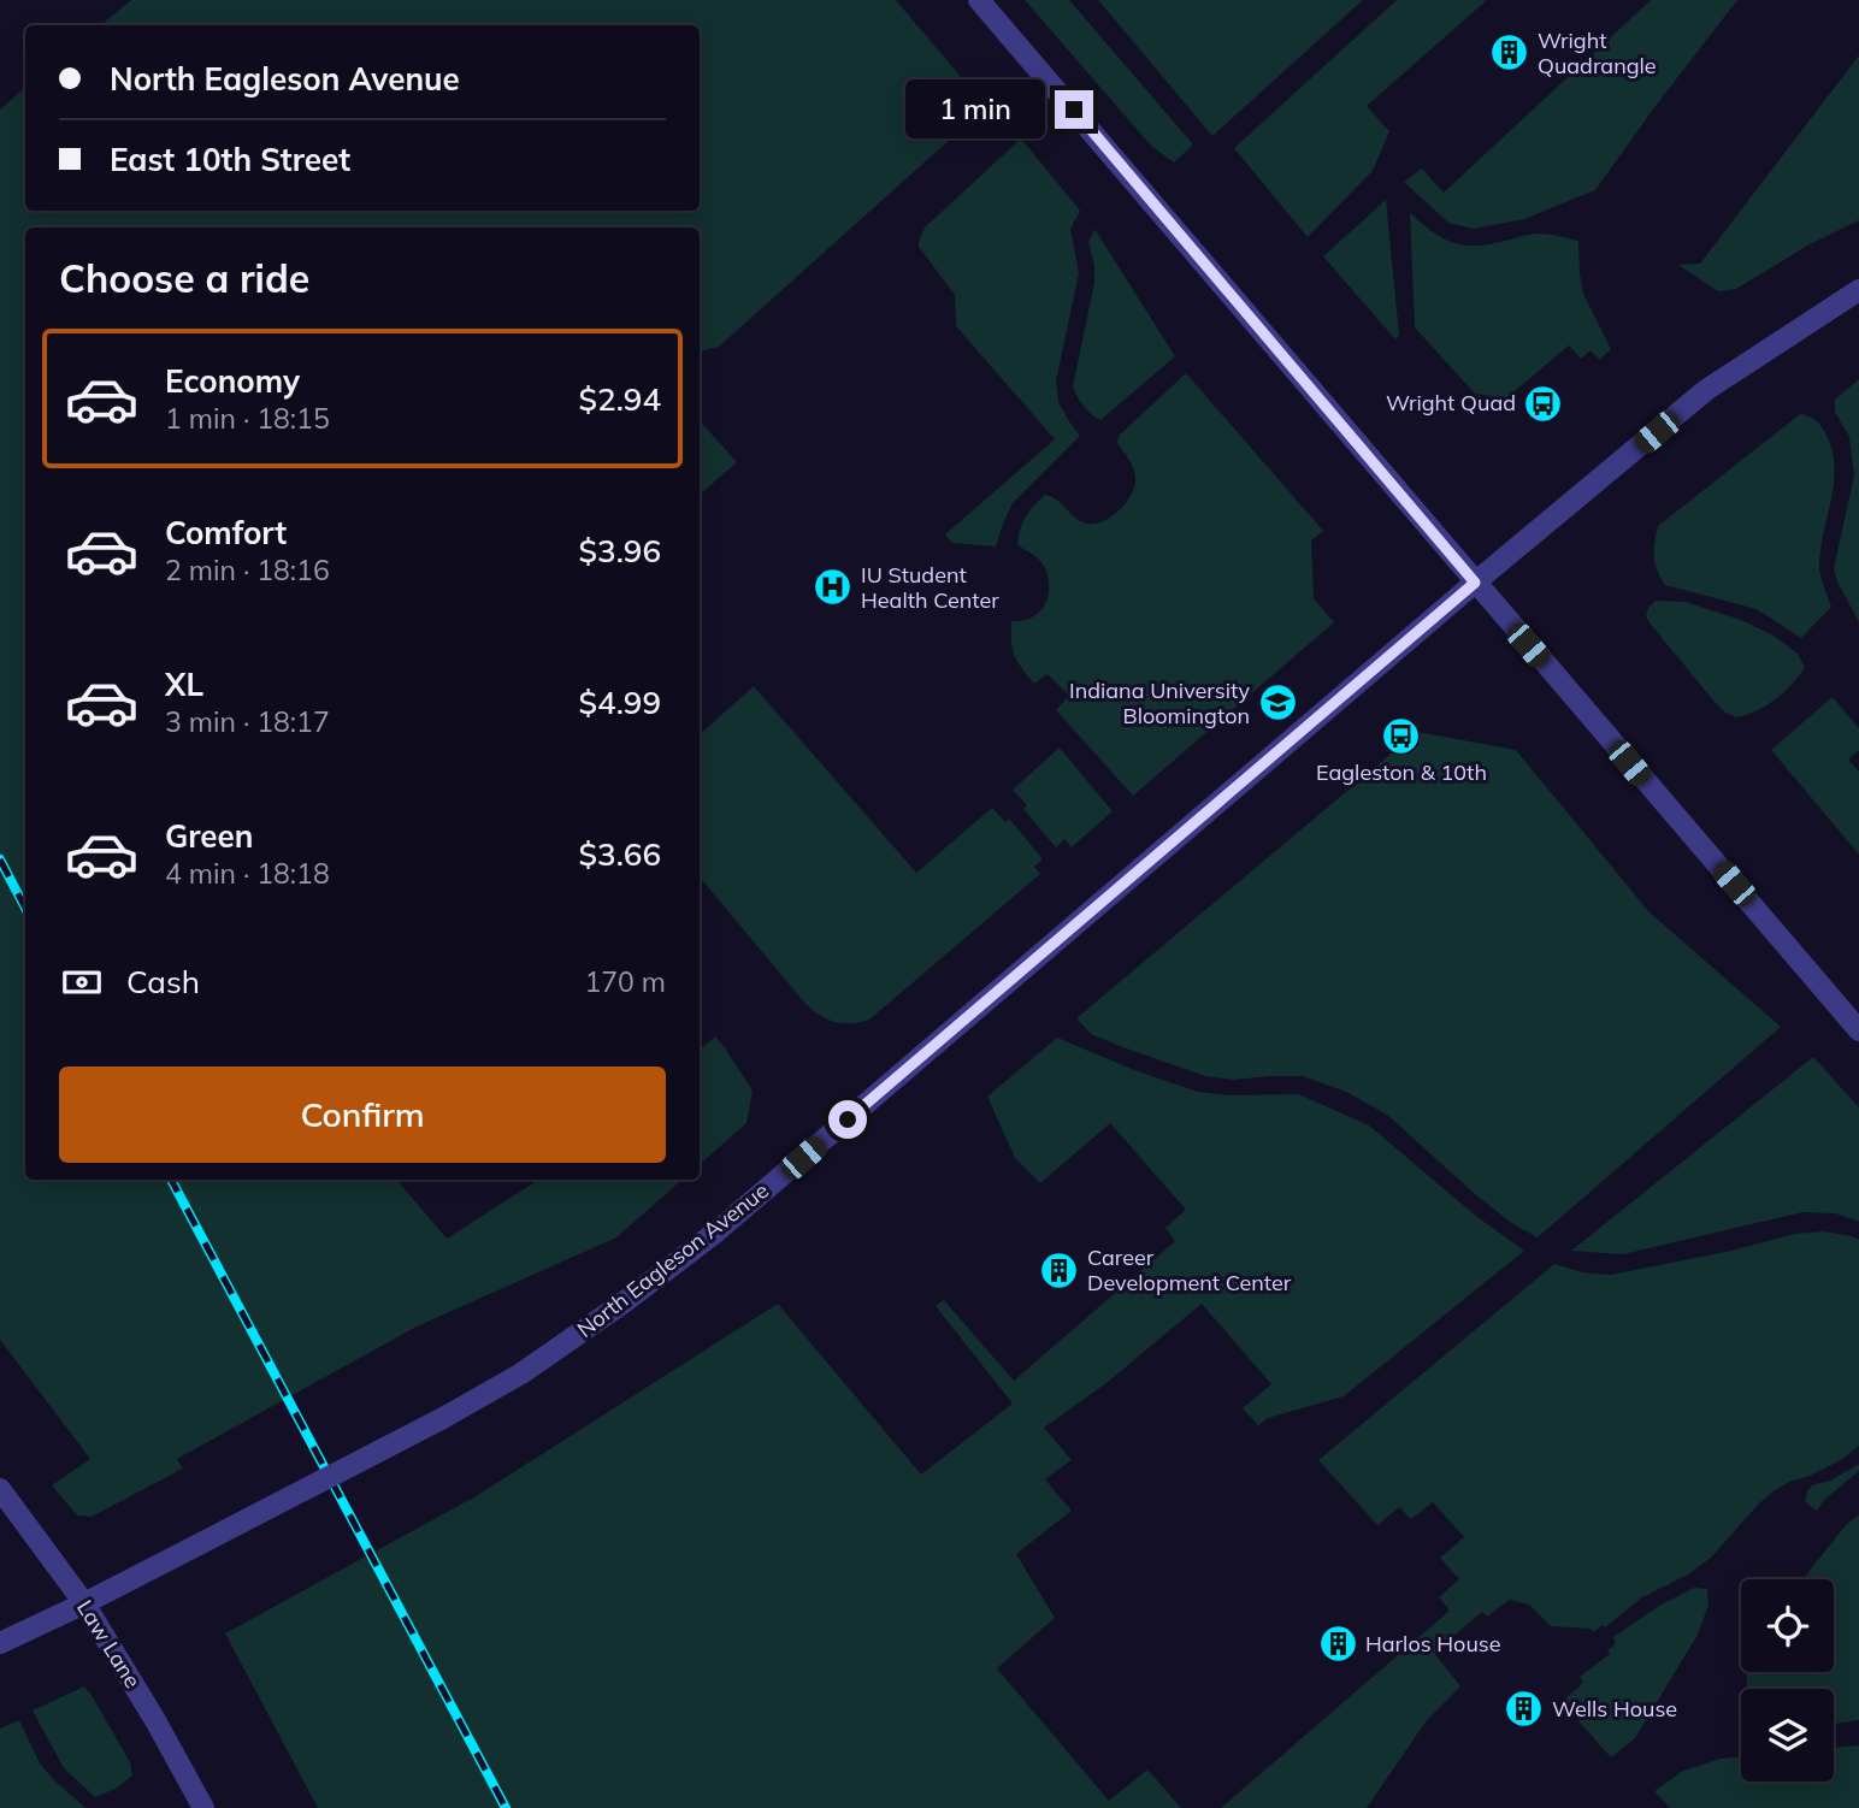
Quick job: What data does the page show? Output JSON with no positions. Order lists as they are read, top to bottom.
{
  "streets": {
    "street": ["North Eagleson Avenue", "Law Lane"]
  },
  "crossings": [
    ["North Eagleson Avenue", "Law Lane"]
  ],
  "places": {
    "building": [
      "Wright Quadrangle",
      "Career Development Center",
      "Harlos House",
      "Wells House"
    ],
    "bus stop": ["Wright Quad", "Eagleston & 10th"],
    "hospital": ["IU Student Health Center"],
    "school or university": ["Indiana University Bloomington"]
  },
  "page": {
    "banner": ["North Eagleson Avenue", "East 10th Street"],
    "bubble": "1 min",
    "heading": "Choose a ride",
    "list": [
      {
        "name": "Economy",
        "note": "1 min · 18:15",
        "value": "$2.94"
      },
      {
        "name": "Comfort",
        "note": "2 min · 18:16",
        "value": "$3.96"
      },
      {
        "name": "XL",
        "note": "3 min · 18:17",
        "value": "$4.99"
      },
      {
        "name": "Green",
        "note": "4 min · 18:18",
        "value": "$3.66"
      }
    ],
    "pay": ["Cash", "170 m"],
    "buttons": "Confirm"
  }
}
